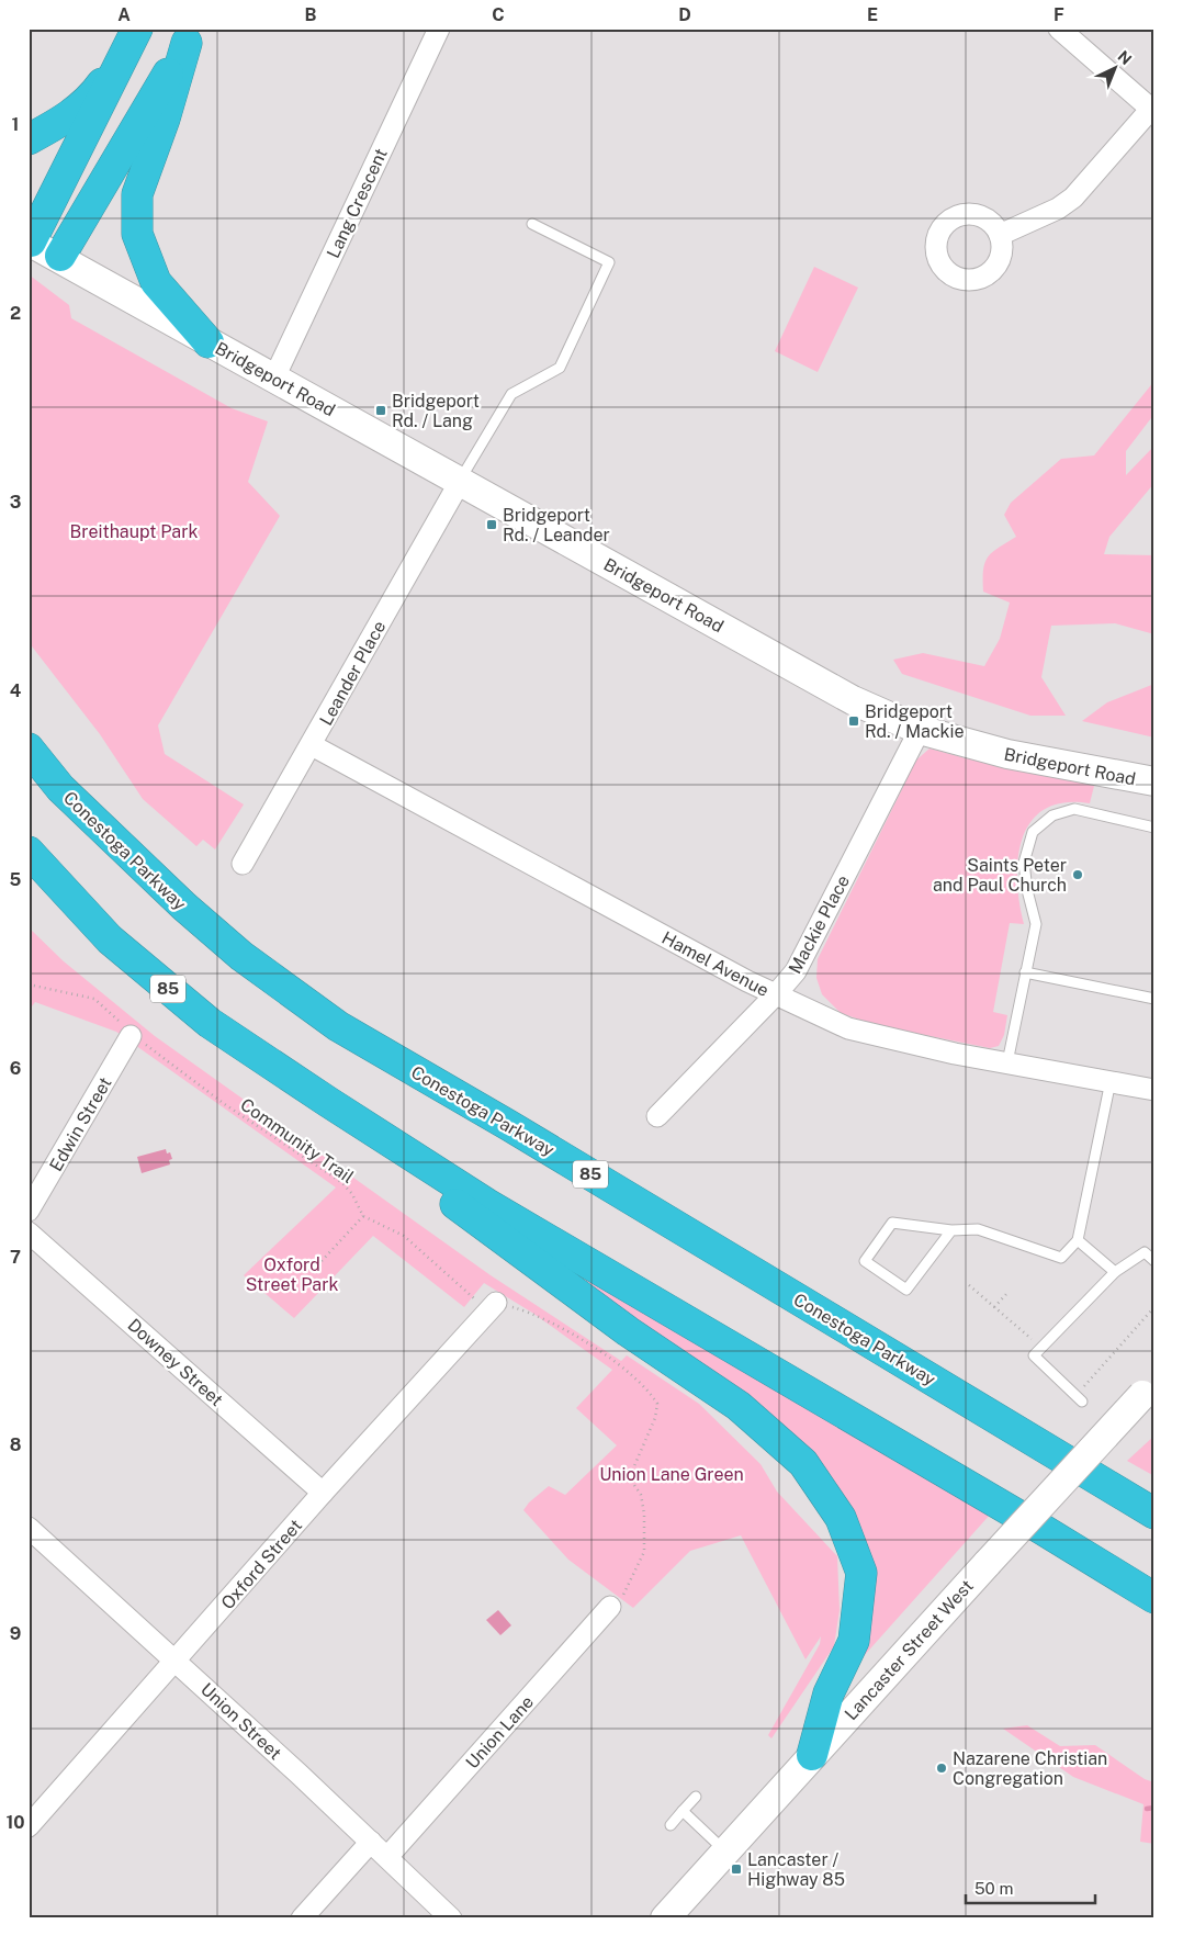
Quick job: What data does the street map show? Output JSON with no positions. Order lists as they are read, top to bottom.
{
  "streets": {
    "highway": ["Conestoga Parkway", "85"],
    "main road": ["Bridgeport Road", "Lancaster Street West"],
    "street": [
      "Lang Crescent",
      "Leander Place",
      "Mackie Place",
      "Hamel Avenue",
      "Edwin Street",
      "Downey Street",
      "Oxford Street",
      "Union Street",
      "Union Lane"
    ],
    "path": ["Community Trail"]
  },
  "crossings": [
    ["Lang Crescent", "Bridgeport Road"],
    ["Bridgeport Road", "Leander Place"],
    ["Bridgeport Road", "Mackie Place"],
    ["Leander Place", "Hamel Avenue"],
    ["Mackie Place", "Hamel Avenue"],
    ["Edwin Street", "Community Trail"],
    ["Downey Street", "Oxford Street"],
    ["Oxford Street", "Union Street"],
    ["Union Street", "Union Lane"]
  ],
  "parks": ["Breithaupt Park", "Oxford Street Park", "Union Lane Green"],
  "places": {
    "transit": [
      "Bridgeport Rd. / Lang",
      "Bridgeport Rd. / Leander",
      "Bridgeport Rd. / Mackie",
      "Lancaster / Highway 85"
    ],
    "other": ["Saints Peter and Paul Church", "Nazarene Christian Congregation"]
  },
  "scale_bar": "50 m",
  "north": "top right",
  "grid": {
    "columns": [
      "A",
      "B",
      "C",
      "D",
      "E",
      "F"
    ],
    "rows": [
      "1",
      "2",
      "3",
      "4",
      "5",
      "6",
      "7",
      "8",
      "9",
      "10"
    ]
  }
}
